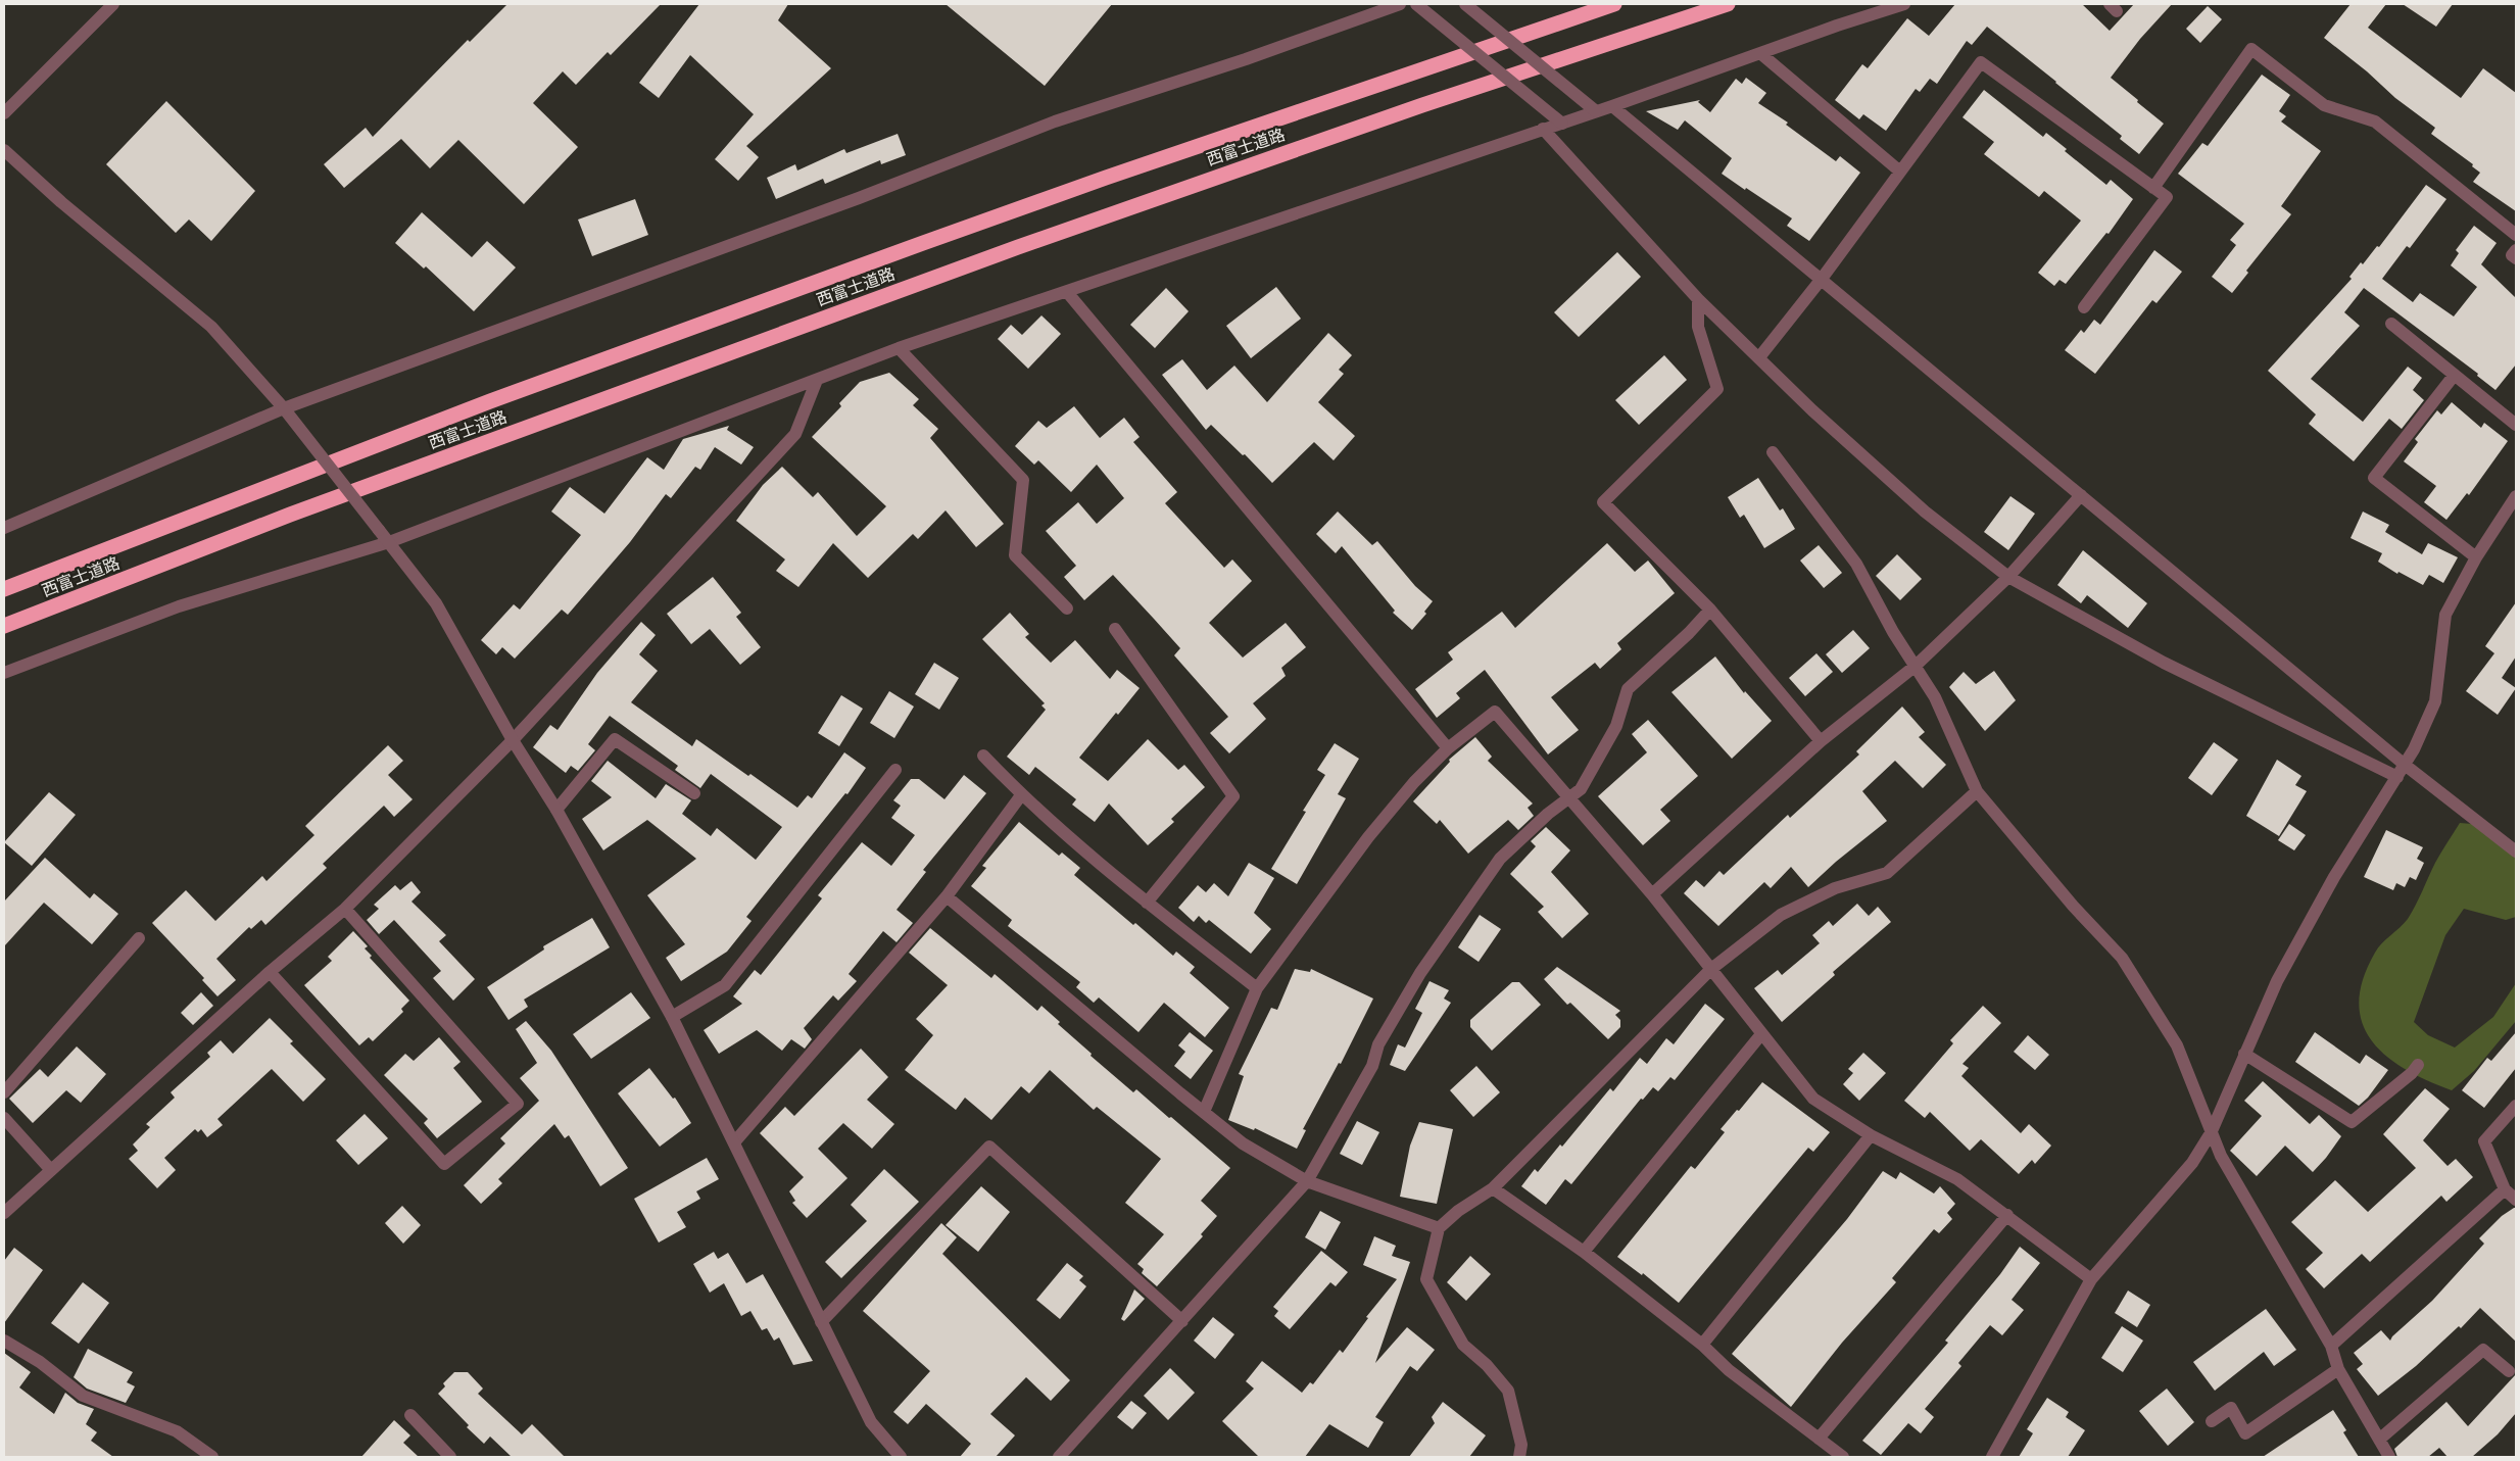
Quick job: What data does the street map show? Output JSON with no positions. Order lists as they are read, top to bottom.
{
  "streets": {
    "highway": ["西富士道路"]
  }
}
